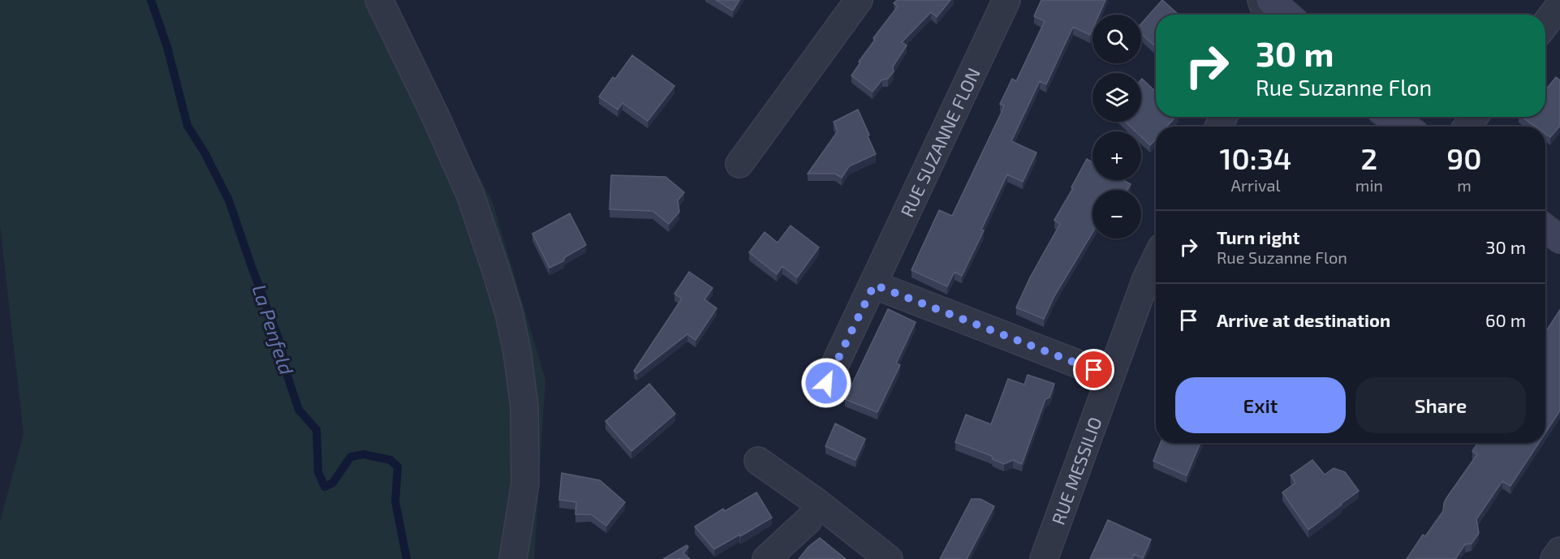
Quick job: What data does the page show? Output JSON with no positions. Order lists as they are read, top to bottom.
{
  "streets": {
    "street": ["RUE SUZANNE FLON", "RUE MESSILIO"]
  },
  "water": ["La Penfeld"],
  "page": {
    "map_buttons": ["+", "−"],
    "turn": ["30 m", "Rue Suzanne Flon"],
    "eta": [
      "10:34",
      "Arrival",
      "2",
      "min",
      "90",
      "m"
    ],
    "list": [
      {
        "name": "Turn right",
        "note": "Rue Suzanne Flon",
        "value": "30 m"
      },
      {
        "name": "Arrive at destination",
        "value": "60 m"
      }
    ],
    "buttons": ["Exit", "Share"]
  }
}
